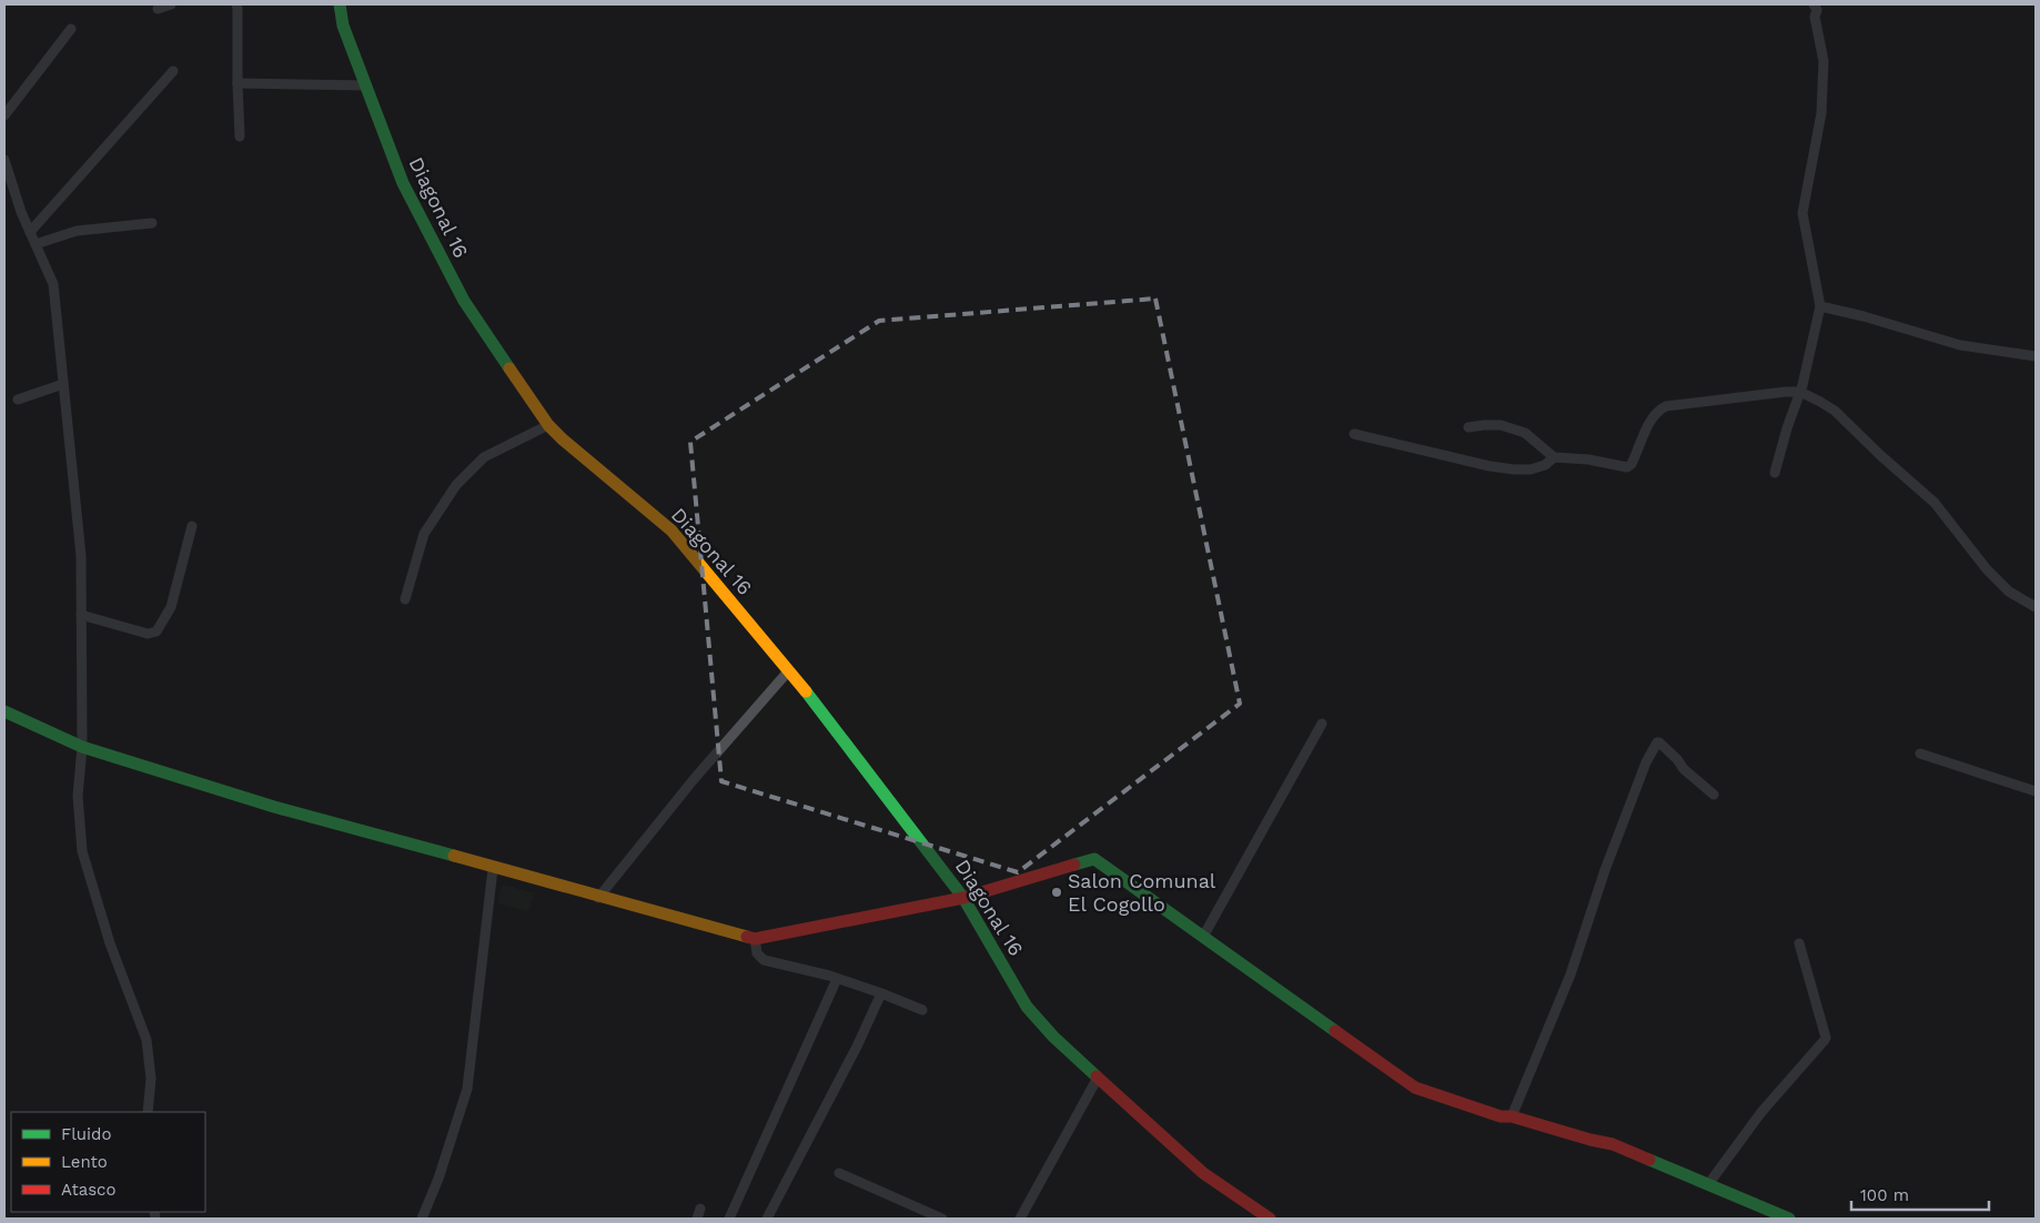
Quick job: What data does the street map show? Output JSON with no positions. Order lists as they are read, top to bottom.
{
  "streets": {
    "street": ["Diagonal 16"]
  },
  "places": ["Salon Comunal El Cogollo"],
  "legend": ["Fluido", "Lento", "Atasco"],
  "scale_bar": "100 m"
}
